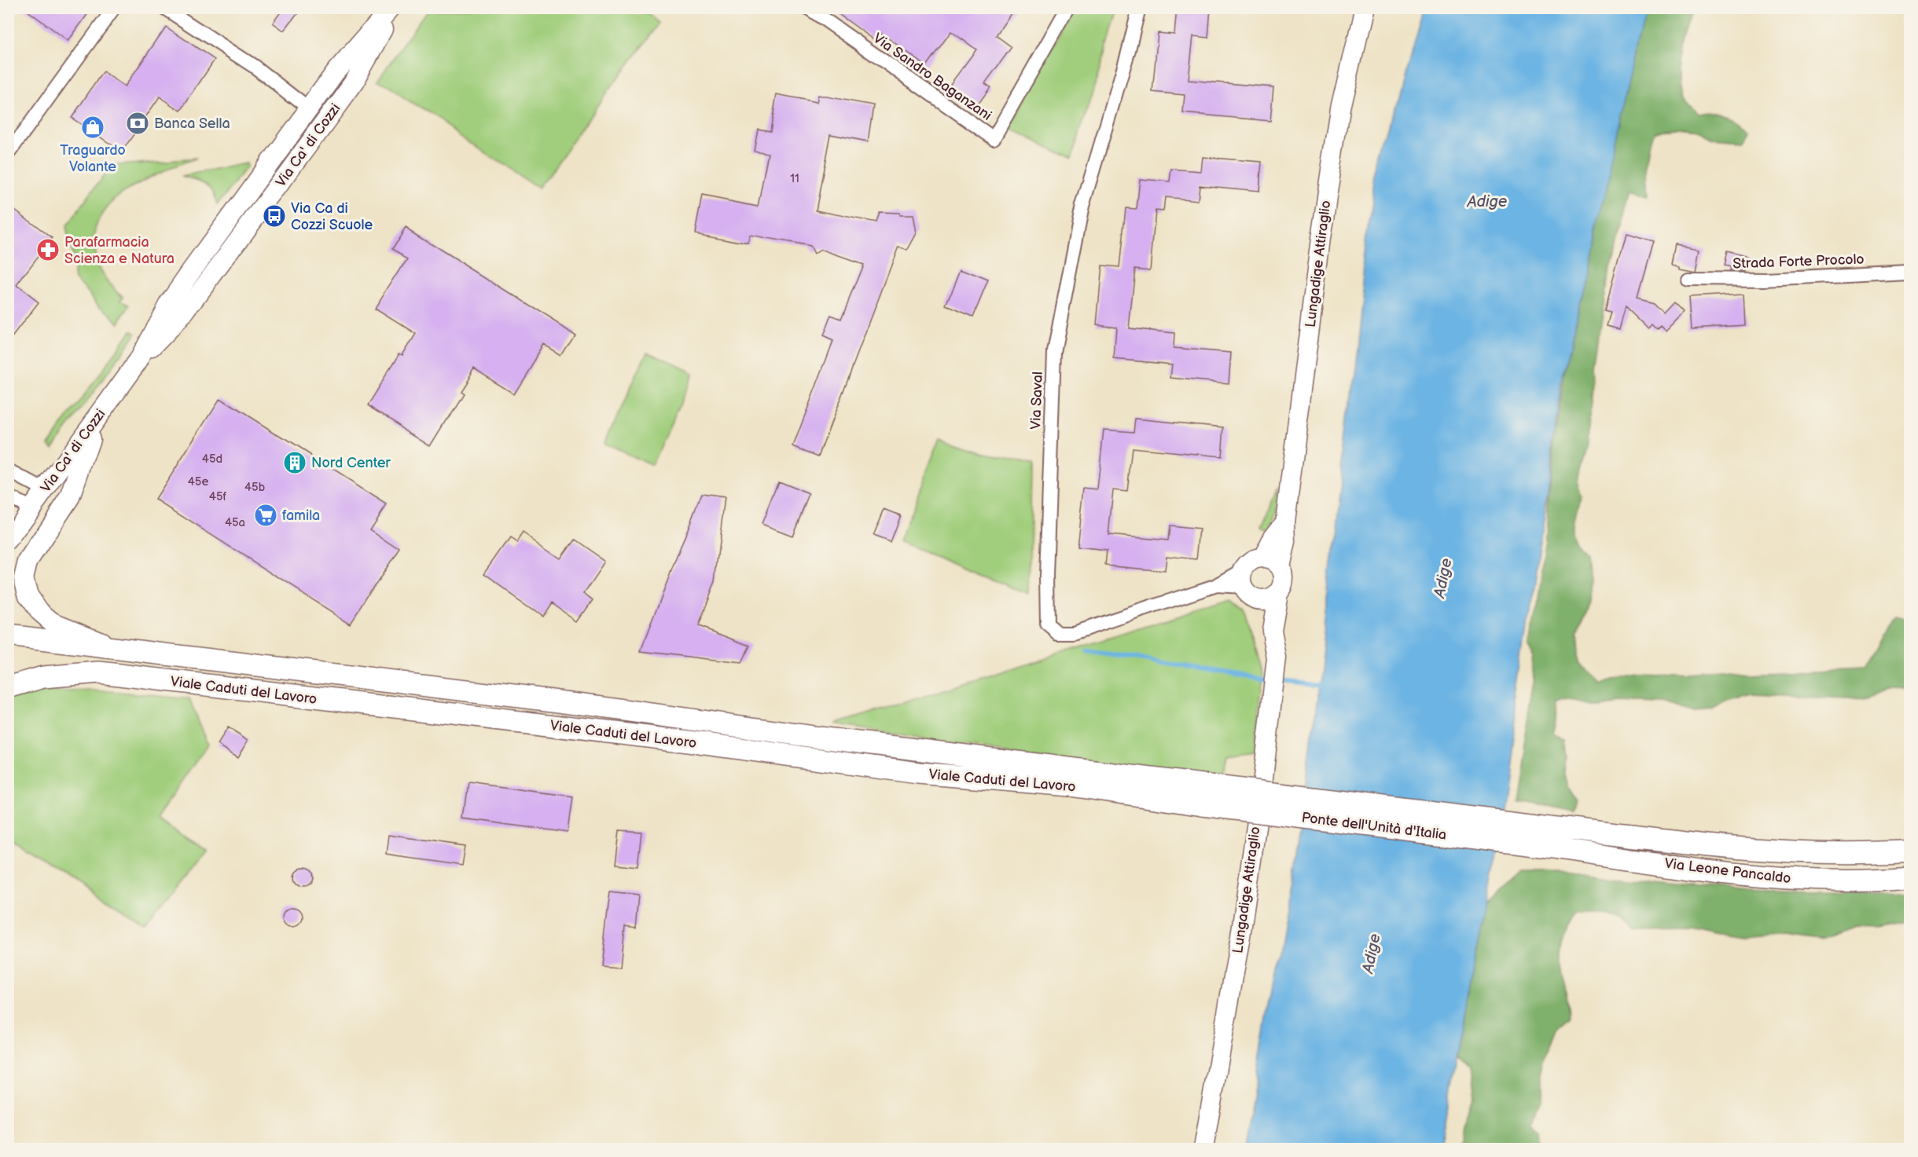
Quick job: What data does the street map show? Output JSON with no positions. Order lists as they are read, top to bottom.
{
  "streets": {
    "main road": [
      "Via Ca' di Cozzi",
      "Lungadige Attiraglio",
      "Viale Caduti del Lavoro",
      "Ponte dell'Unità d'Italia",
      "Via Leone Pancaldo"
    ],
    "street": ["Via Sandro Baganzani", "Strada Forte Procolo", "Via Saval"]
  },
  "crossings": [
    ["Via Ca' di Cozzi", "Viale Caduti del Lavoro"],
    ["Lungadige Attiraglio", "Via Saval"],
    ["Viale Caduti del Lavoro", "Ponte dell'Unità d'Italia"],
    ["Ponte dell'Unità d'Italia", "Via Leone Pancaldo"]
  ],
  "water": ["Adige"],
  "places": {
    "bank": ["Banca Sella"],
    "shop": ["Traguardo Volante"],
    "bus stop": ["Via Ca di Cozzi Scuole"],
    "pharmacy": ["Parafarmacia Scienza e Natura"],
    "building": ["Nord Center"],
    "supermarket": ["famila"]
  },
  "house_numbers": [
    "11",
    "45d",
    "45e",
    "45b",
    "45f",
    "45a"
  ]
}
